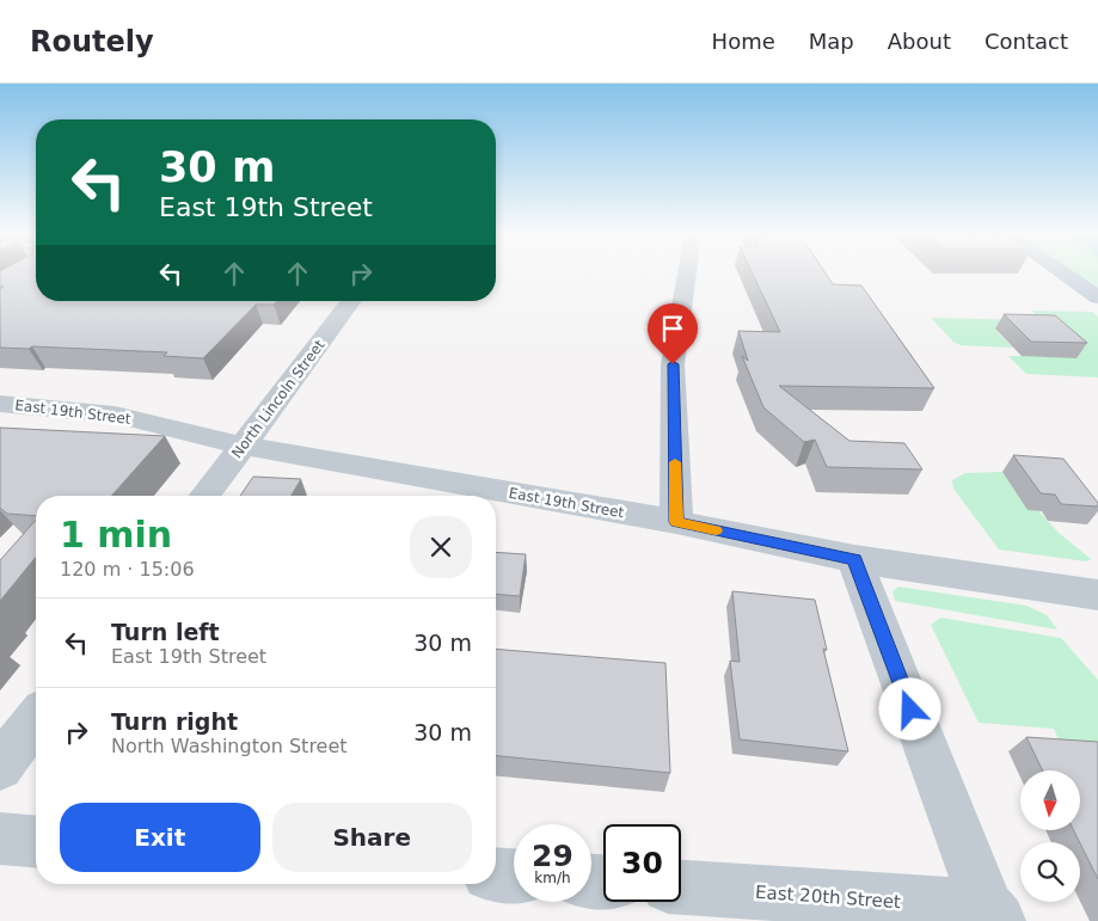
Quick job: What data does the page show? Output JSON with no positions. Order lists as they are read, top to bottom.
{
  "streets": {
    "street": ["North Lincoln Street", "East 19th Street", "East 20th Street"]
  },
  "crossings": [
    ["North Lincoln Street", "East 19th Street"]
  ],
  "north": "bottom",
  "page": {
    "header": "Routely",
    "nav": [
      "Home",
      "Map",
      "About",
      "Contact"
    ],
    "turn": ["30 m", "East 19th Street"],
    "heading": ["1 min", "120 m · 15:06"],
    "list": [
      {
        "name": "Turn left",
        "note": "East 19th Street",
        "value": "30 m"
      },
      {
        "name": "Turn right",
        "note": "North Washington Street",
        "value": "30 m"
      }
    ],
    "buttons": ["Exit", "Share"],
    "speed": "29 km/h",
    "limit": "30"
  }
}
